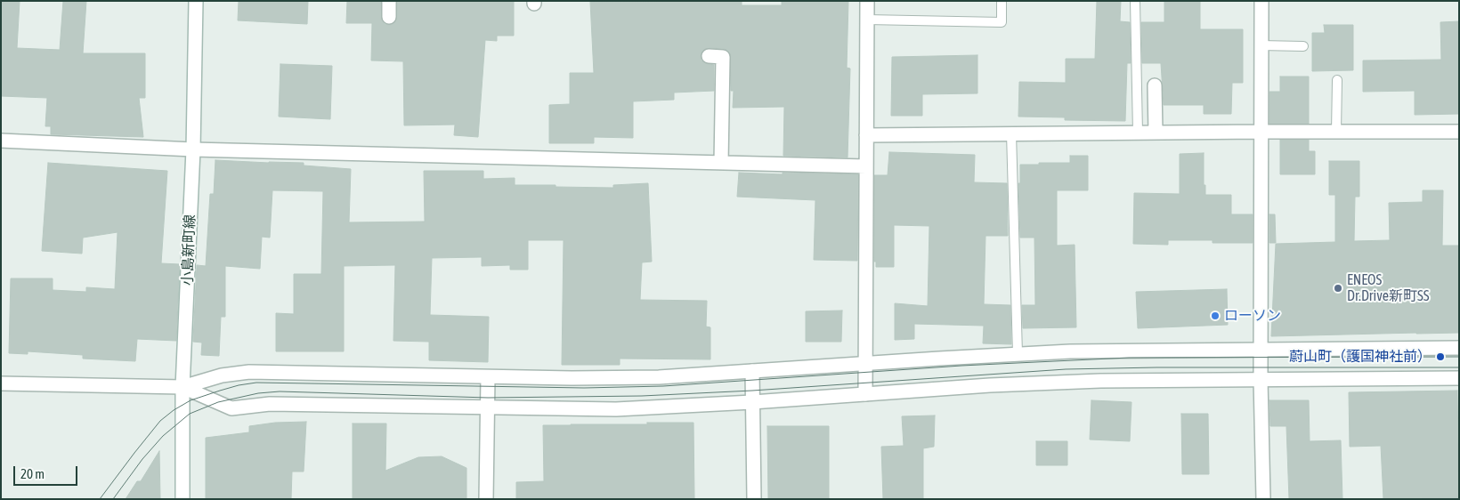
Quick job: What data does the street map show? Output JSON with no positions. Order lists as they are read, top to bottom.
{
  "streets": {
    "street": ["小島新町線"]
  },
  "places": ["ENEOS Dr.Drive新町SS", "ローソン", "蔚山町（護国神社前）"],
  "scale_bar": "20 m"
}
